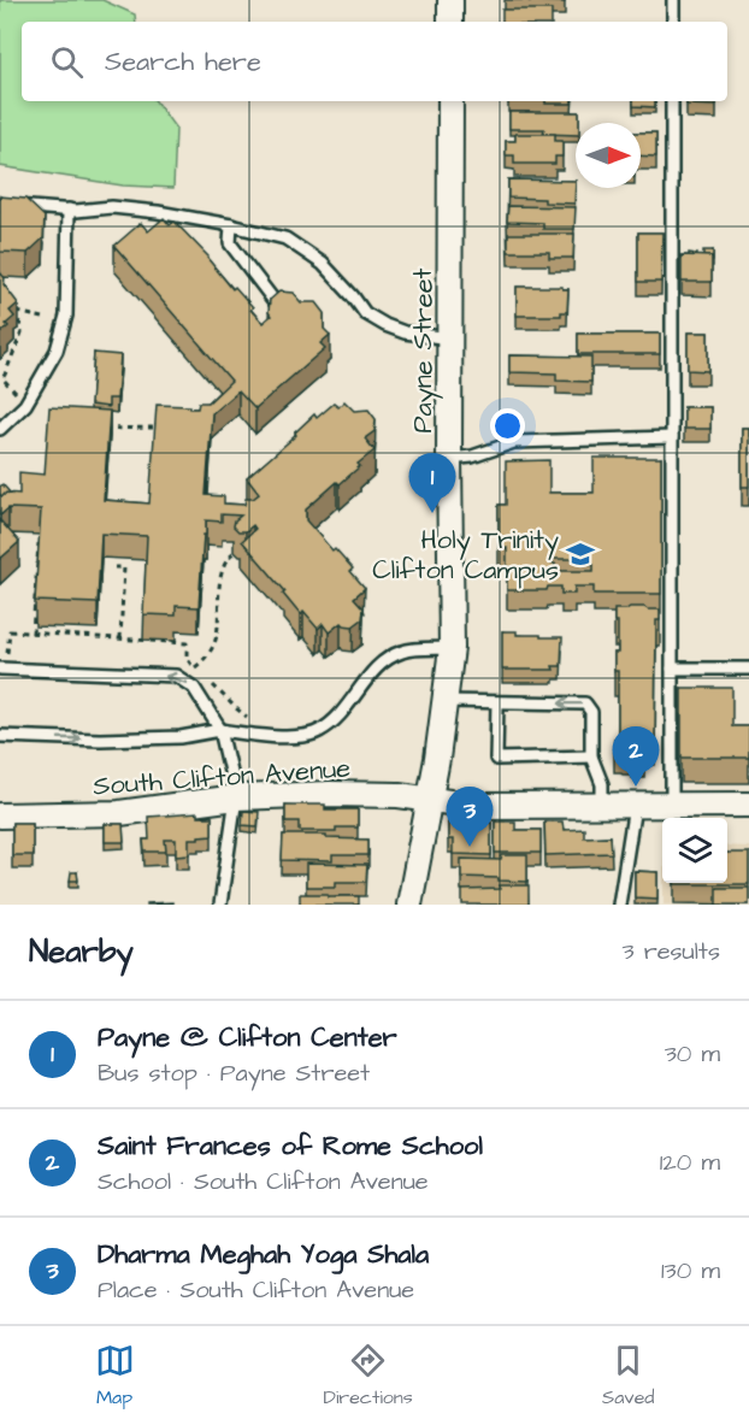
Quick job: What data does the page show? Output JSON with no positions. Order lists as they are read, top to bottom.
{
  "streets": {
    "street": ["Payne Street", "South Clifton Avenue"]
  },
  "crossings": [
    ["Payne Street", "South Clifton Avenue"]
  ],
  "places": {
    "school or university": ["Holy Trinity Clifton Campus"]
  },
  "north": "right",
  "page": {
    "search": "Search here",
    "pins": ["1", "2", "3"],
    "heading": ["Nearby", "3 results"],
    "list": [
      {
        "mark": "1",
        "name": "Payne @ Clifton Center",
        "note": "Bus stop · Payne Street",
        "value": "30 m"
      },
      {
        "mark": "2",
        "name": "Saint Frances of Rome School",
        "note": "School · South Clifton Avenue",
        "value": "120 m"
      },
      {
        "mark": "3",
        "name": "Dharma Meghah Yoga Shala",
        "note": "Place · South Clifton Avenue",
        "value": "130 m"
      }
    ],
    "nav": ["Map", "Directions", "Saved"]
  }
}
